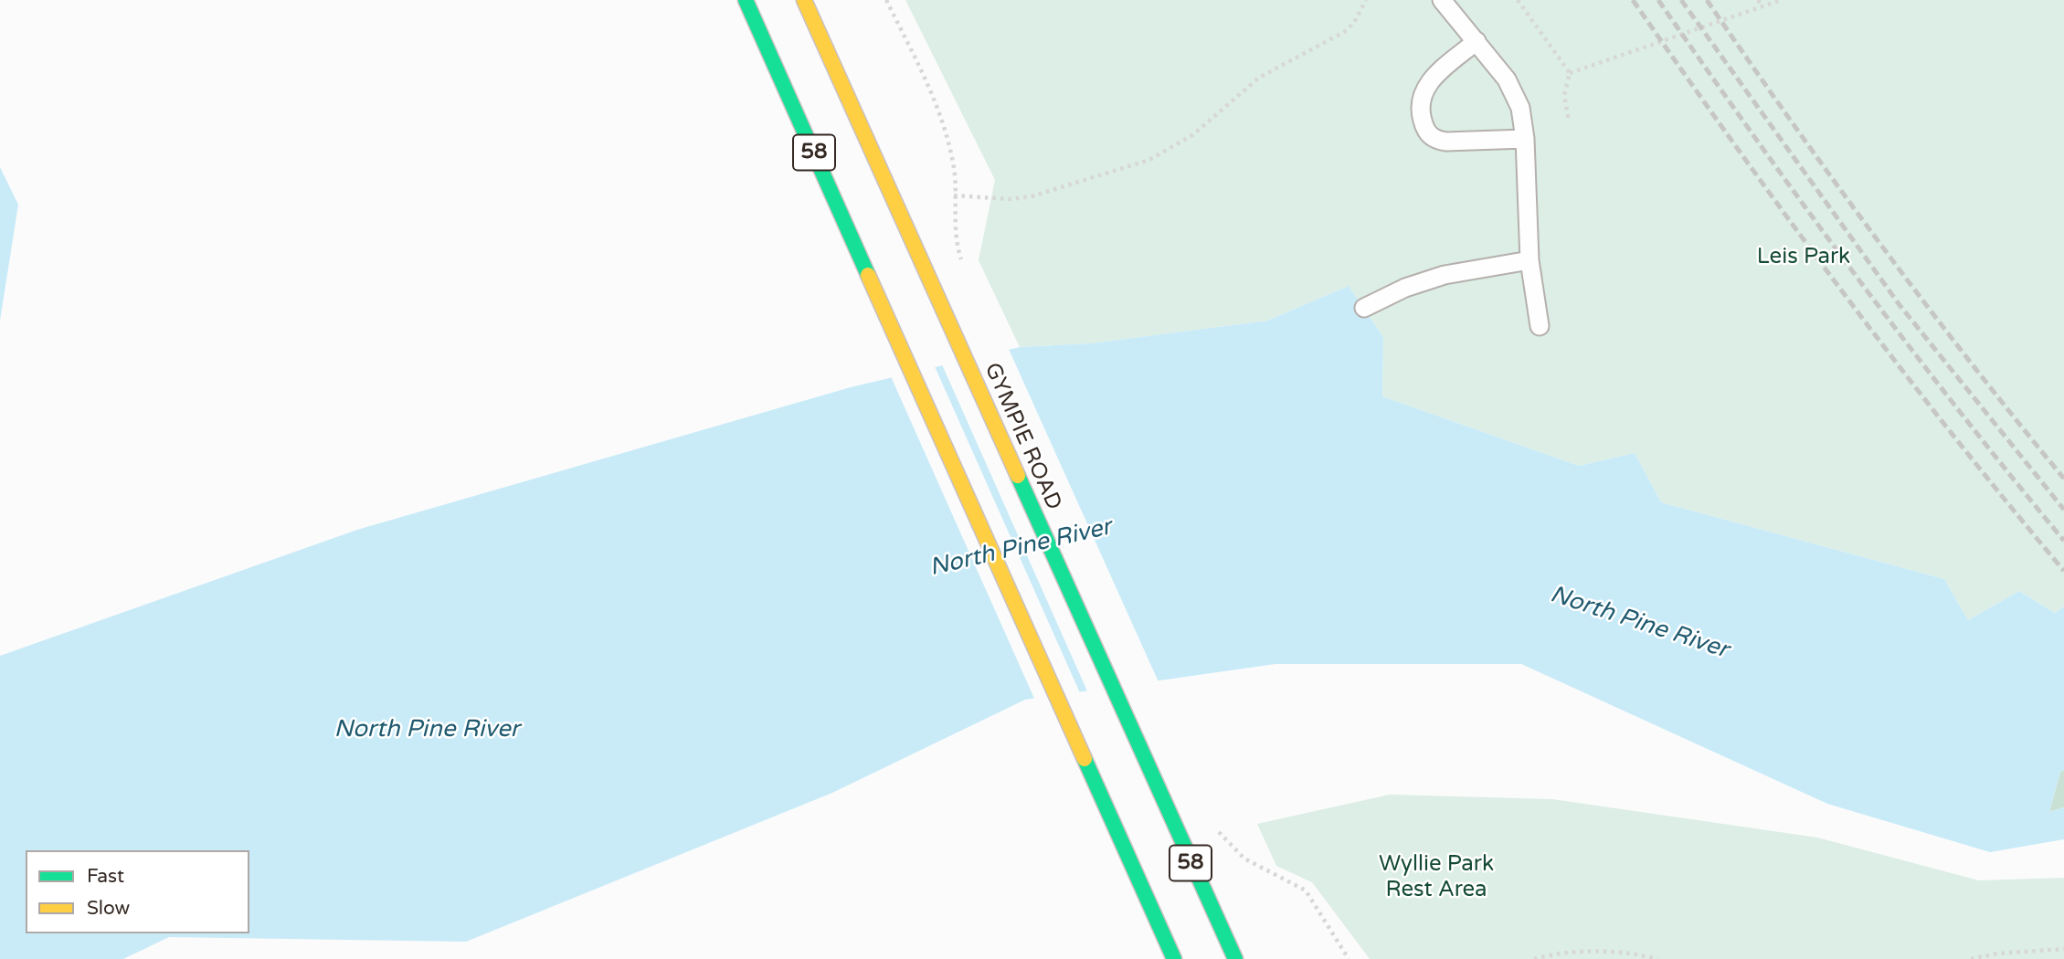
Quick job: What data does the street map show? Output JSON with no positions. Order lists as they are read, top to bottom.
{
  "streets": {
    "highway": ["58", "GYMPIE ROAD"]
  },
  "water": ["North Pine River"],
  "parks": ["Leis Park", "Wyllie Park Rest Area"],
  "legend": ["Fast", "Slow"]
}
